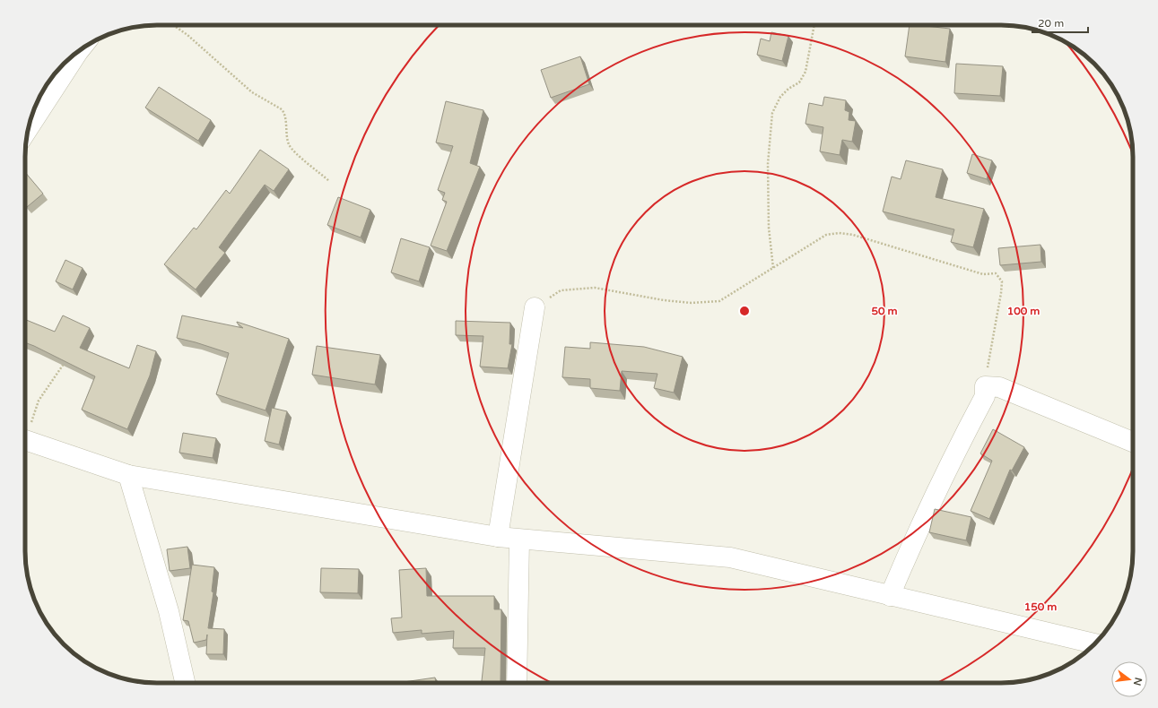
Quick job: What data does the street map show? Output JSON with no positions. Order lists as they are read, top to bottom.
{
  "scale_bar": "20 m",
  "north": "right",
  "rings": ["50 m", "100 m", "150 m"]
}
